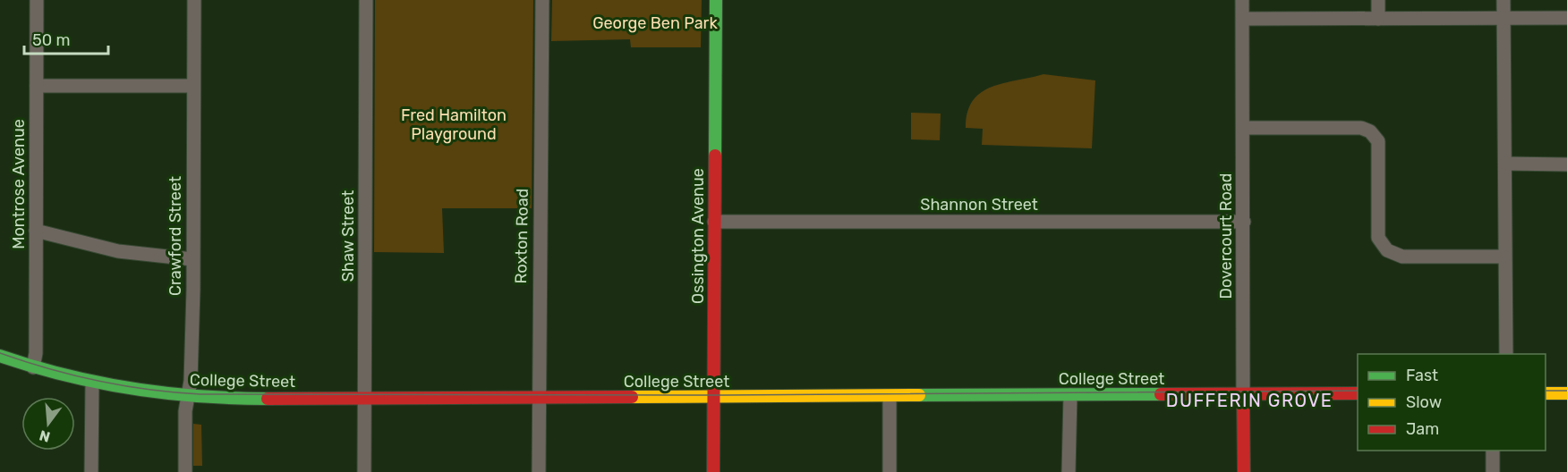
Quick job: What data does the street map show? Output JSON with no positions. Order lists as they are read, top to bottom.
{
  "streets": {
    "main road": ["Ossington Avenue", "Dovercourt Road", "College Street"],
    "street": [
      "Montrose Avenue",
      "Shannon Street",
      "Crawford Street",
      "Shaw Street",
      "Roxton Road"
    ]
  },
  "crossings": [
    ["Montrose Avenue", "College Street"],
    ["Shannon Street", "Ossington Avenue"],
    ["Shannon Street", "Dovercourt Road"],
    ["Crawford Street", "College Street"],
    ["Shaw Street", "College Street"],
    ["Roxton Road", "College Street"],
    ["Ossington Avenue", "College Street"],
    ["Dovercourt Road", "College Street"]
  ],
  "districts": ["DUFFERIN GROVE"],
  "parks": ["George Ben Park", "Fred Hamilton Playground"],
  "legend": ["Fast", "Slow", "Jam"],
  "scale_bar": "50 m",
  "north": "bottom"
}
